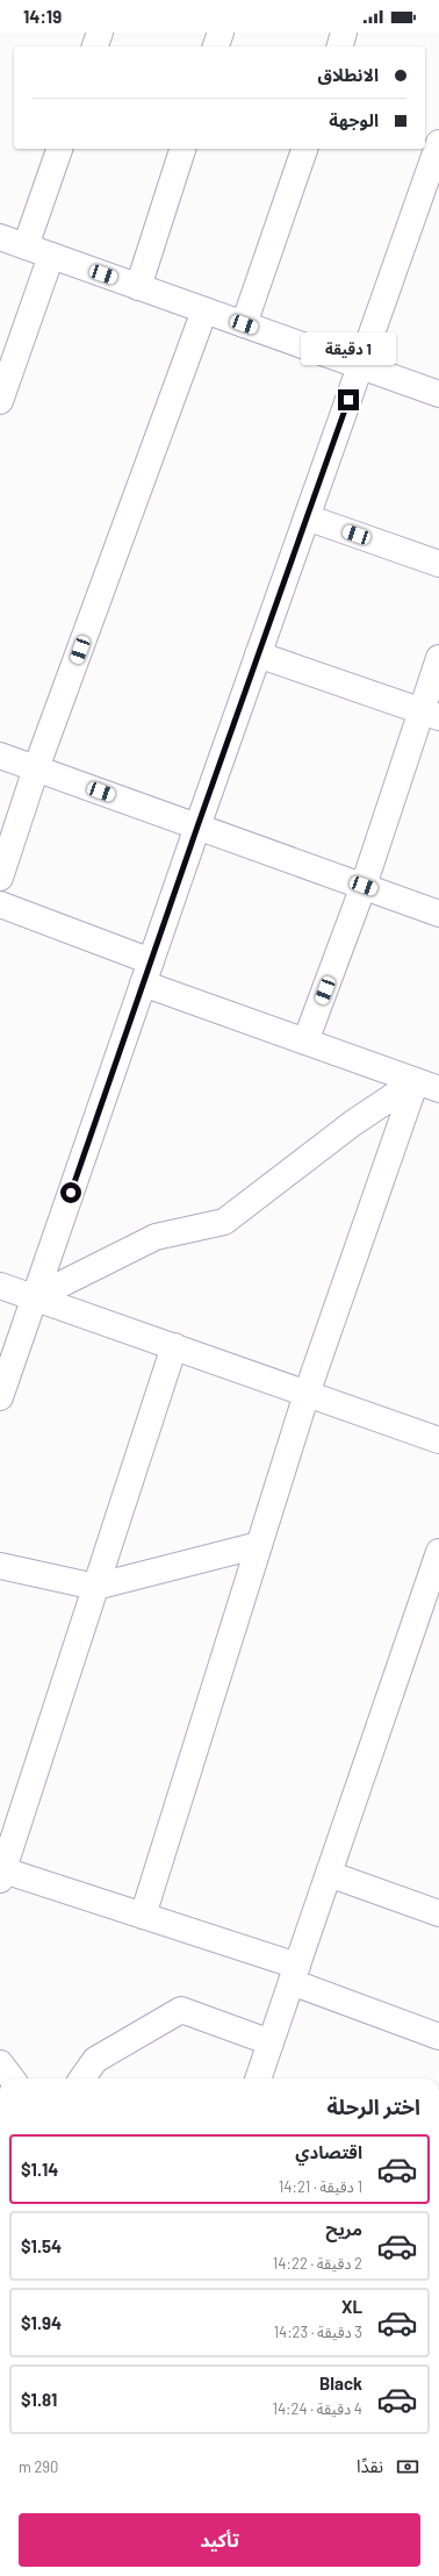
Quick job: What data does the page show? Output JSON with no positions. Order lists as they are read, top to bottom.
{
  "page": {
    "status": "14:19",
    "banner": ["الانطلاق", "الوجهة"],
    "bubble": "1 دقيقة",
    "heading": "اختر الرحلة",
    "list": [
      {
        "name": "اقتصادي",
        "note": "1 دقيقة · 14:21",
        "value": "$1.14"
      },
      {
        "name": "مريح",
        "note": "2 دقيقة · 14:22",
        "value": "$1.54"
      },
      {
        "name": "XL",
        "note": "3 دقيقة · 14:23",
        "value": "$1.94"
      },
      {
        "name": "Black",
        "note": "4 دقيقة · 14:24",
        "value": "$1.81"
      }
    ],
    "pay": ["نقدًا", "290 m"],
    "buttons": "تأكيد"
  }
}
